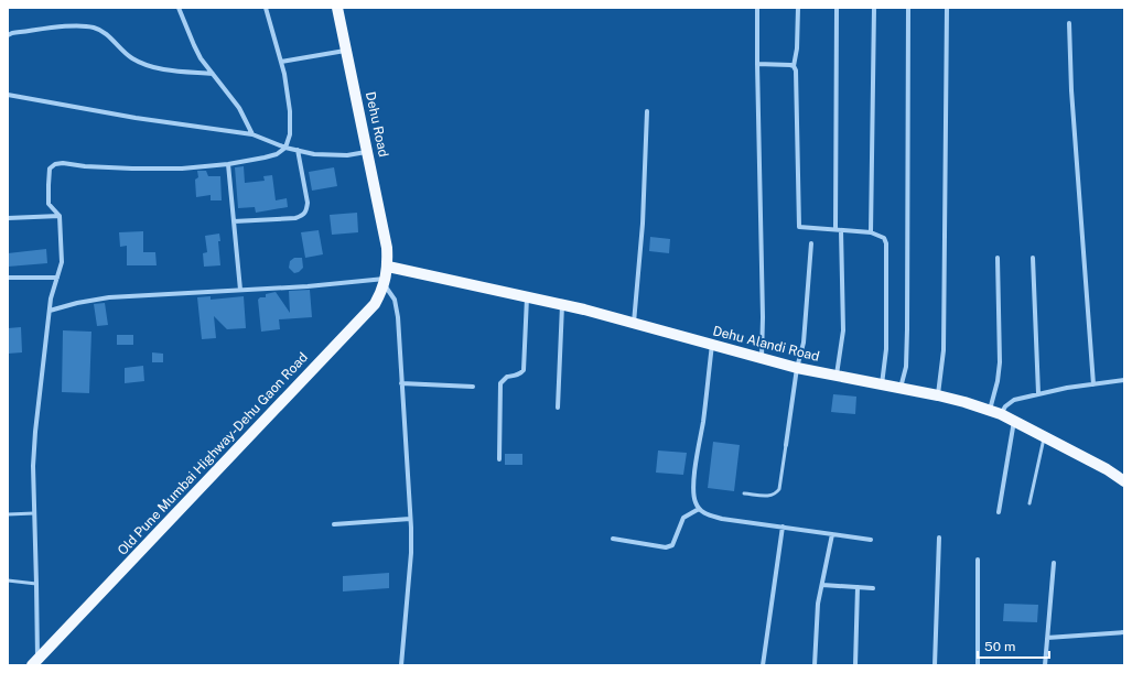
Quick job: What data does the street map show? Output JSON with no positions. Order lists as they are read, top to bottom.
{
  "streets": {
    "main road": ["Dehu Road", "Dehu Alandi Road", "Old Pune Mumbai Highway-Dehu Gaon Road"]
  },
  "crossings": [
    ["Dehu Road", "Old Pune Mumbai Highway-Dehu Gaon Road"],
    ["Dehu Alandi Road", "Old Pune Mumbai Highway-Dehu Gaon Road"]
  ],
  "scale_bar": "50 m"
}
